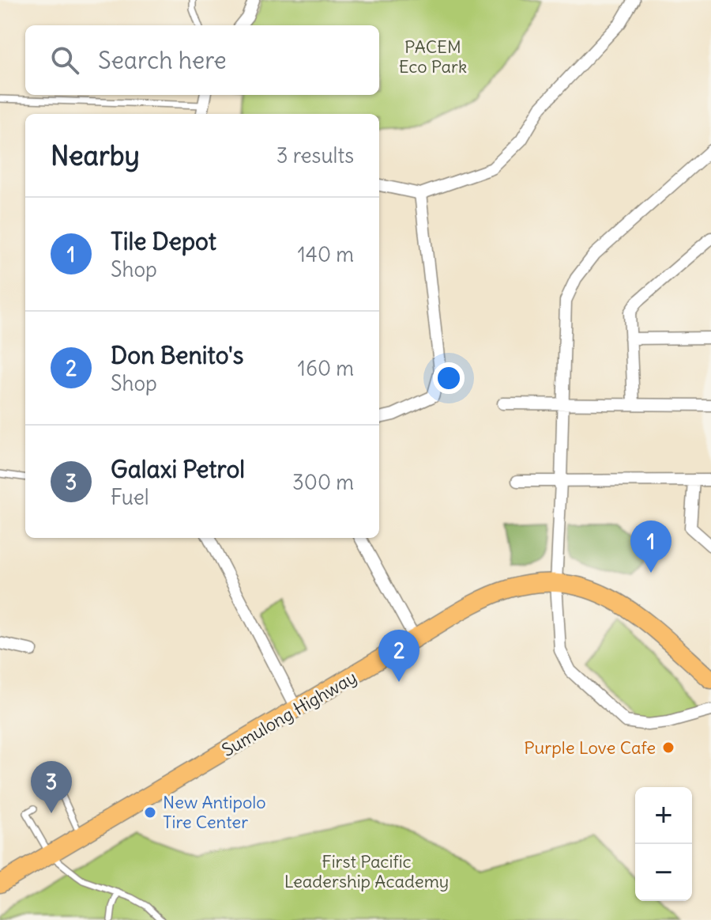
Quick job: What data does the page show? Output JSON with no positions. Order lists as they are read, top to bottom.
{
  "streets": {
    "main road": ["Sumulong Highway"]
  },
  "parks": ["PACEM Eco Park", "First Pacific Leadership Academy"],
  "places": ["Purple Love Cafe", "New Antipolo Tire Center"],
  "page": {
    "search": "Search here",
    "heading": ["Nearby", "3 results"],
    "list": [
      {
        "mark": "1",
        "name": "Tile Depot",
        "note": "Shop",
        "value": "140 m"
      },
      {
        "mark": "2",
        "name": "Don Benito's",
        "note": "Shop",
        "value": "160 m"
      },
      {
        "mark": "3",
        "name": "Galaxi Petrol",
        "note": "Fuel",
        "value": "300 m"
      }
    ],
    "pins": ["1", "2", "3"],
    "map_buttons": ["+", "−"]
  }
}
